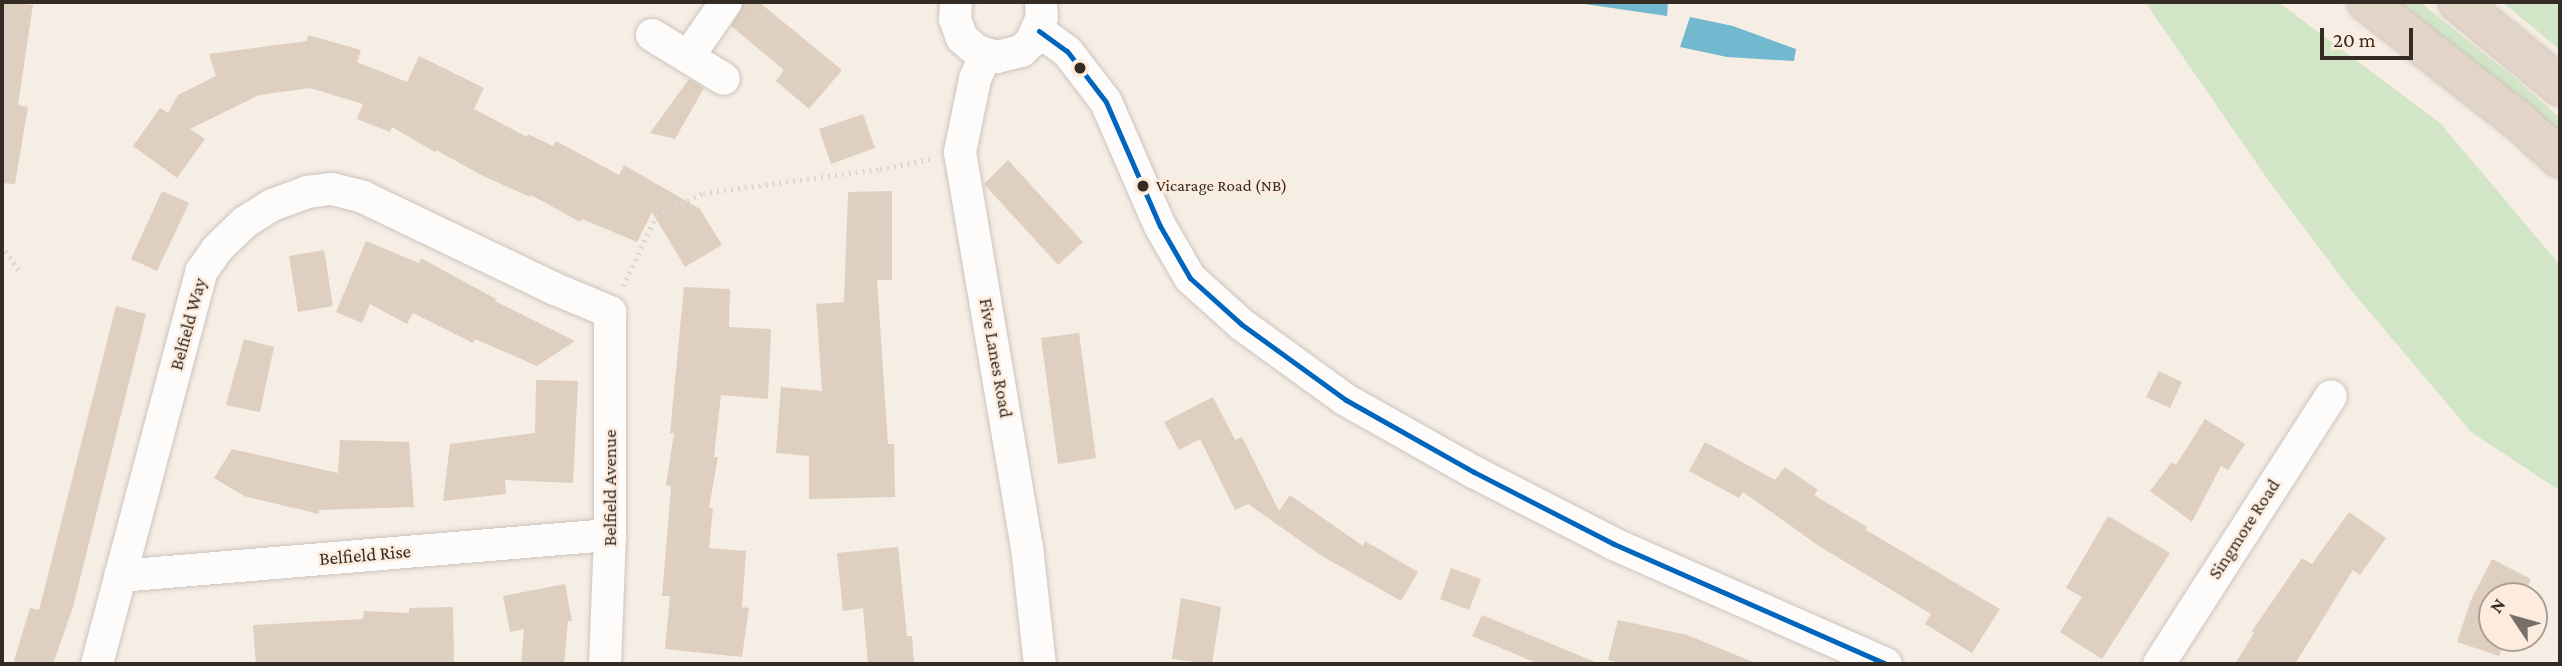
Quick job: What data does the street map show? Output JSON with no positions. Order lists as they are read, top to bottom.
{
  "streets": {
    "street": [
      "Belfield Way",
      "Five Lanes Road",
      "Belfield Avenue",
      "Singmore Road",
      "Belfield Rise"
    ]
  },
  "crossings": [
    ["Belfield Way", "Belfield Avenue"],
    ["Belfield Way", "Belfield Rise"],
    ["Belfield Avenue", "Belfield Rise"]
  ],
  "places": ["Vicarage Road (NB)"],
  "scale_bar": "20 m",
  "north": "top left"
}
